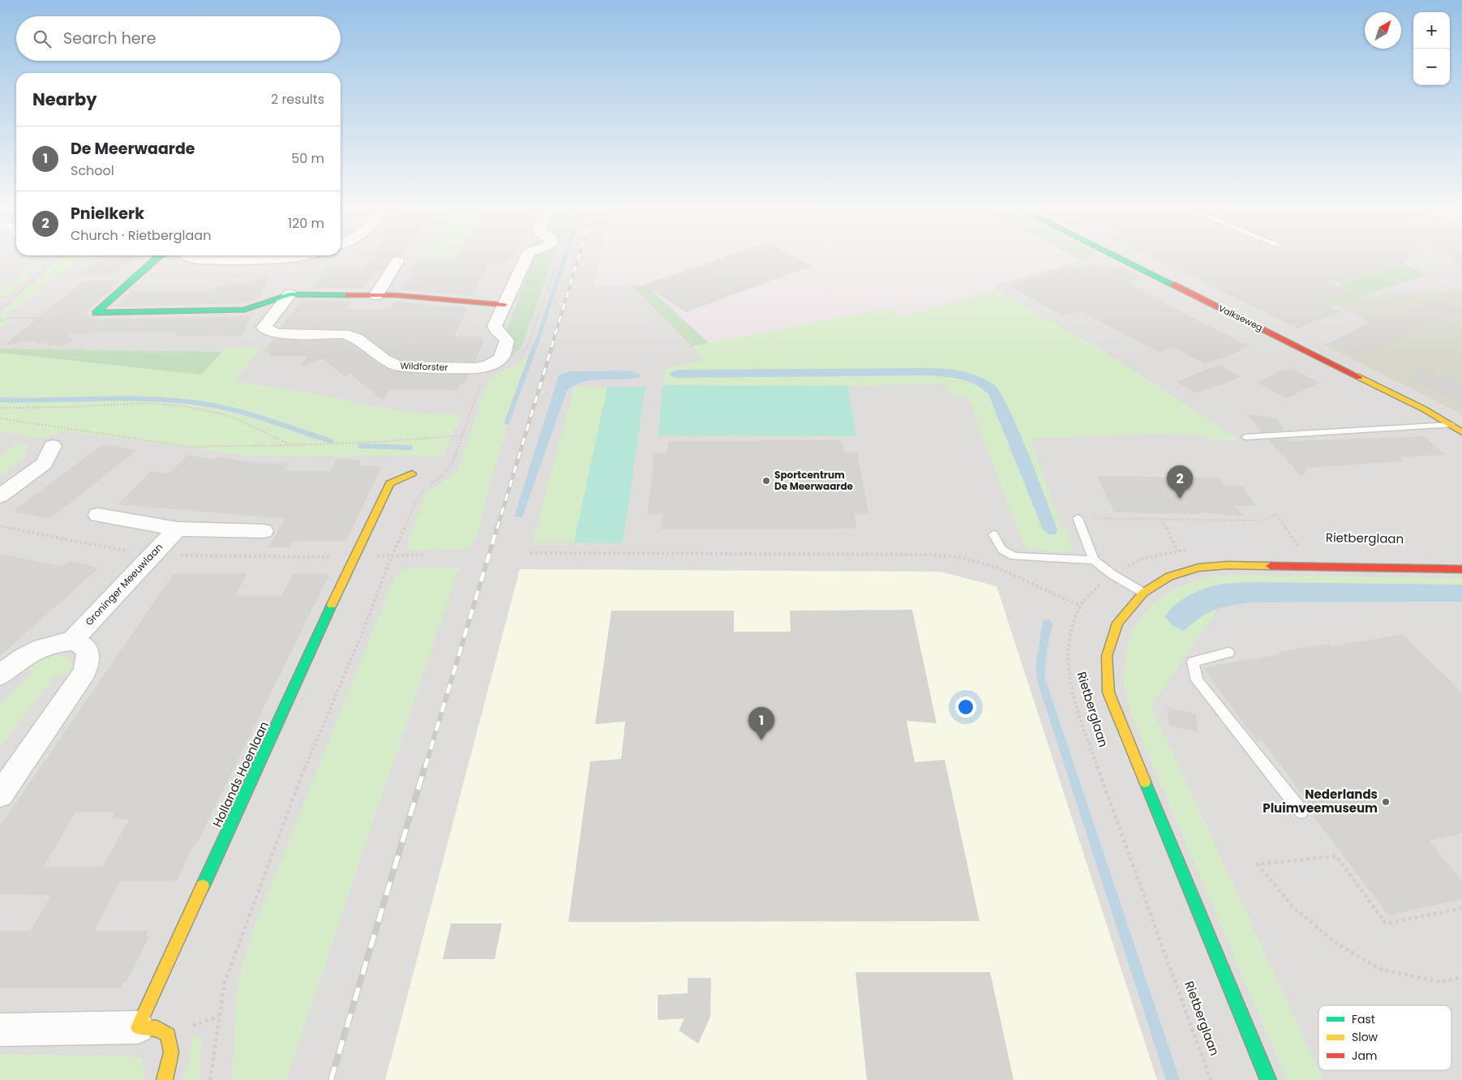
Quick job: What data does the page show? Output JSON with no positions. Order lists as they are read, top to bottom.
{
  "streets": {
    "street": [
      "Valkseweg",
      "Wildforster",
      "Rietberglaan",
      "Groninger Meeuwlaan",
      "Hollands Hoenlaan"
    ]
  },
  "places": ["Sportcentrum De Meerwaarde", "Nederlands Pluimveemuseum"],
  "legend": ["Fast", "Slow", "Jam"],
  "north": "top right",
  "page": {
    "map_buttons": ["+", "−"],
    "search": "Search here",
    "heading": ["Nearby", "2 results"],
    "list": [
      {
        "mark": "1",
        "name": "De Meerwaarde",
        "note": "School",
        "value": "50 m"
      },
      {
        "mark": "2",
        "name": "Pnielkerk",
        "note": "Church · Rietberglaan",
        "value": "120 m"
      }
    ],
    "pins": ["2", "1"]
  }
}
